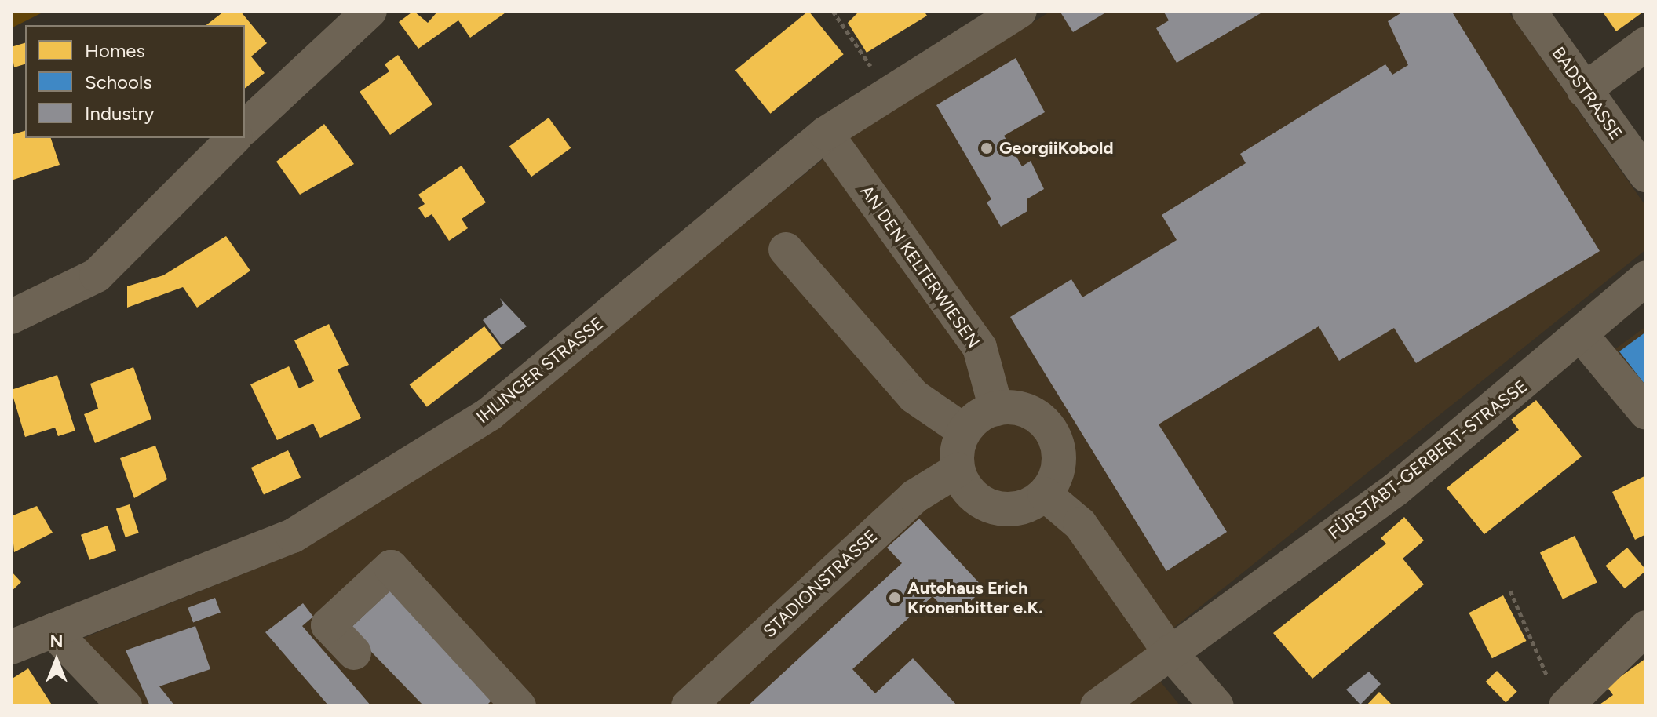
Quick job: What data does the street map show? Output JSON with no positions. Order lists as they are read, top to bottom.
{
  "streets": {
    "street": [
      "BADSTRASSE",
      "AN DEN KELTERWIESEN",
      "IHLINGER STRASSE",
      "FÜRSTABT-GERBERT-STRASSE",
      "STADIONSTRASSE"
    ]
  },
  "crossings": [
    ["AN DEN KELTERWIESEN", "IHLINGER STRASSE"],
    ["AN DEN KELTERWIESEN", "STADIONSTRASSE"]
  ],
  "places": ["GeorgiiKobold", "Autohaus Erich Kronenbitter e.K."],
  "legend": ["Homes", "Schools", "Industry"],
  "north": "top"
}
